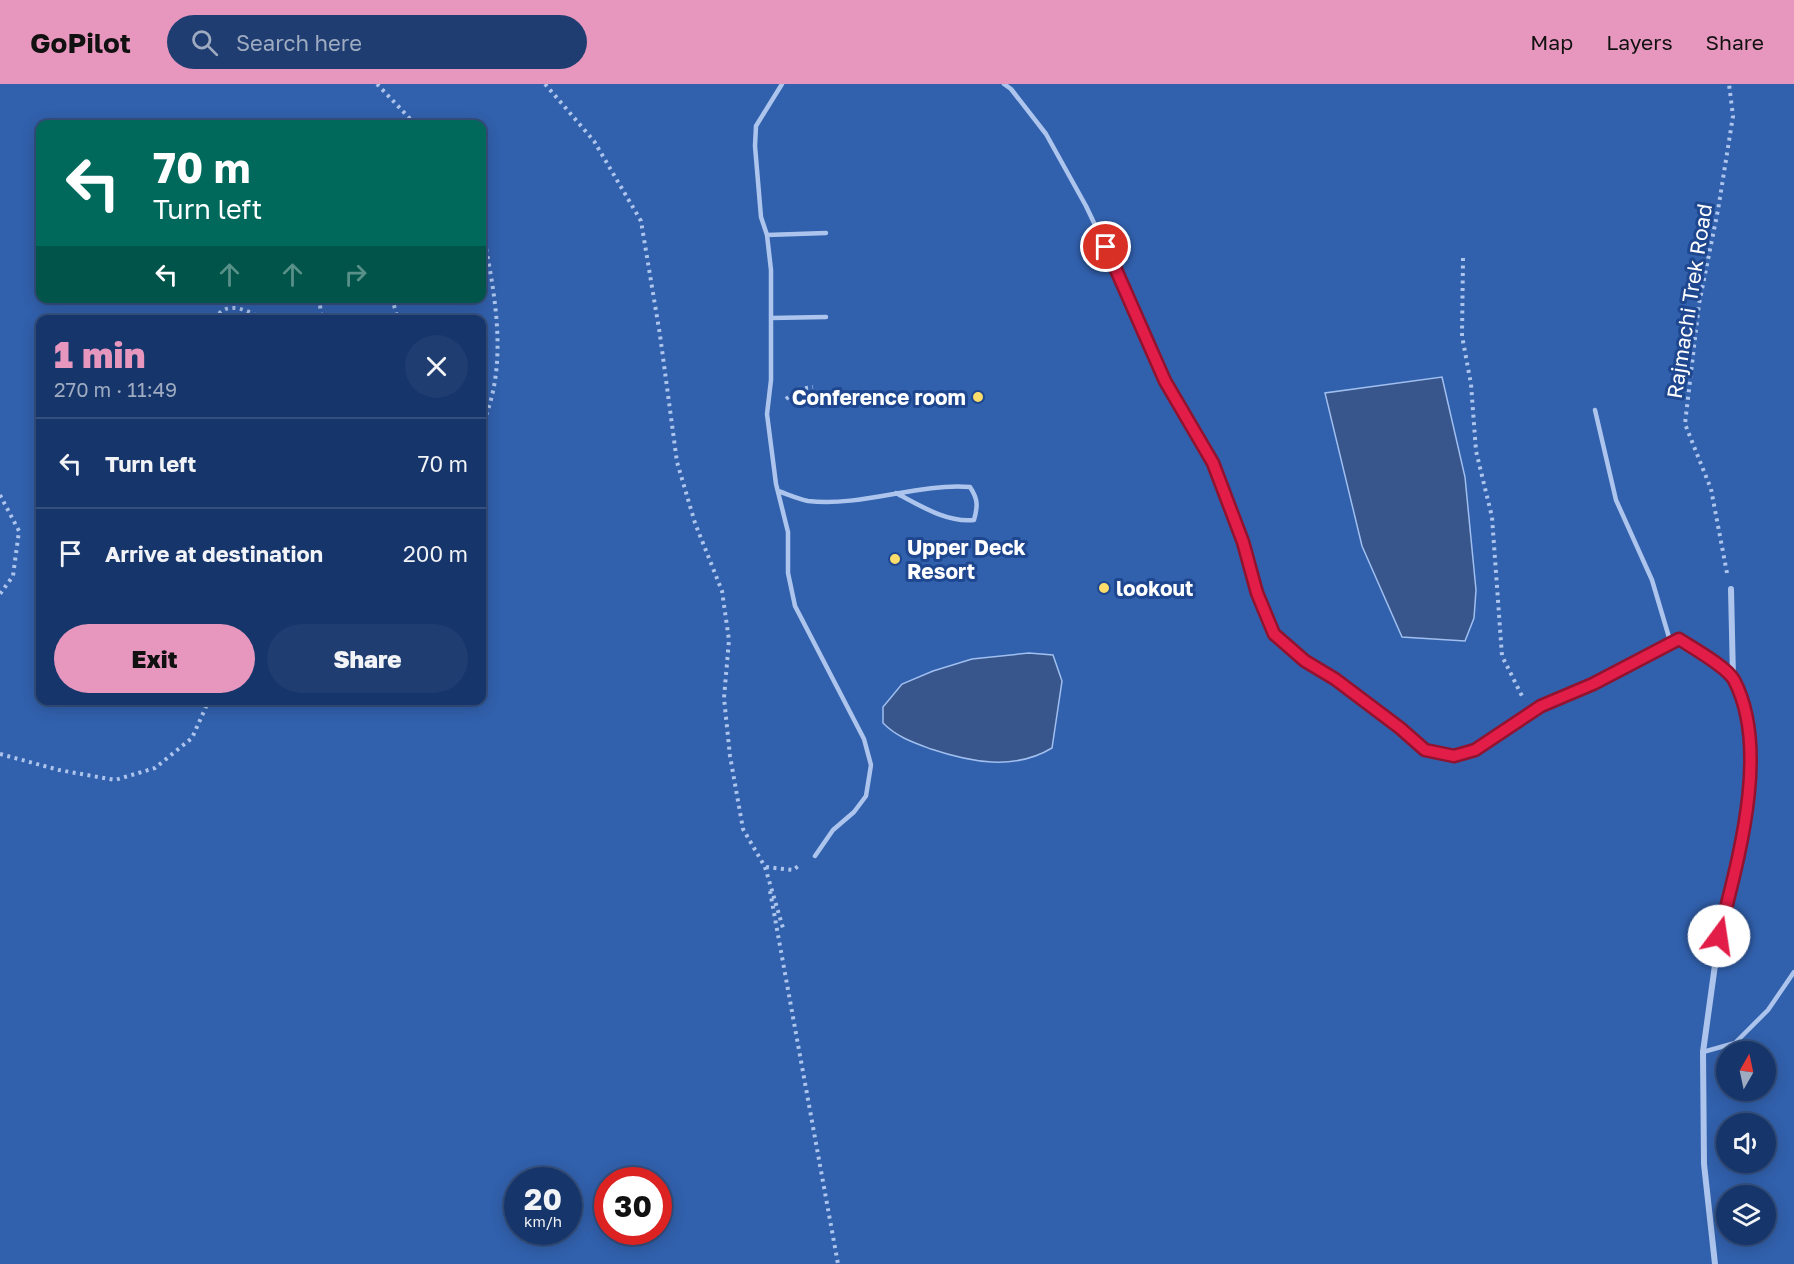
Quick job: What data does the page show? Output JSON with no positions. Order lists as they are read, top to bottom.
{
  "streets": {
    "path": ["Rajmachi Trek Road"]
  },
  "places": ["Conference room", "Upper Deck Resort", "lookout"],
  "north": "top",
  "page": {
    "header": "GoPilot",
    "search": "Search here",
    "nav": ["Map", "Layers", "Share"],
    "turn": ["70 m", "Turn left"],
    "heading": ["1 min", "270 m · 11:49"],
    "list": [
      {
        "name": "Turn left",
        "value": "70 m"
      },
      {
        "name": "Arrive at destination",
        "value": "200 m"
      }
    ],
    "buttons": ["Exit", "Share"],
    "speed": "20 km/h",
    "limit": "30"
  }
}
